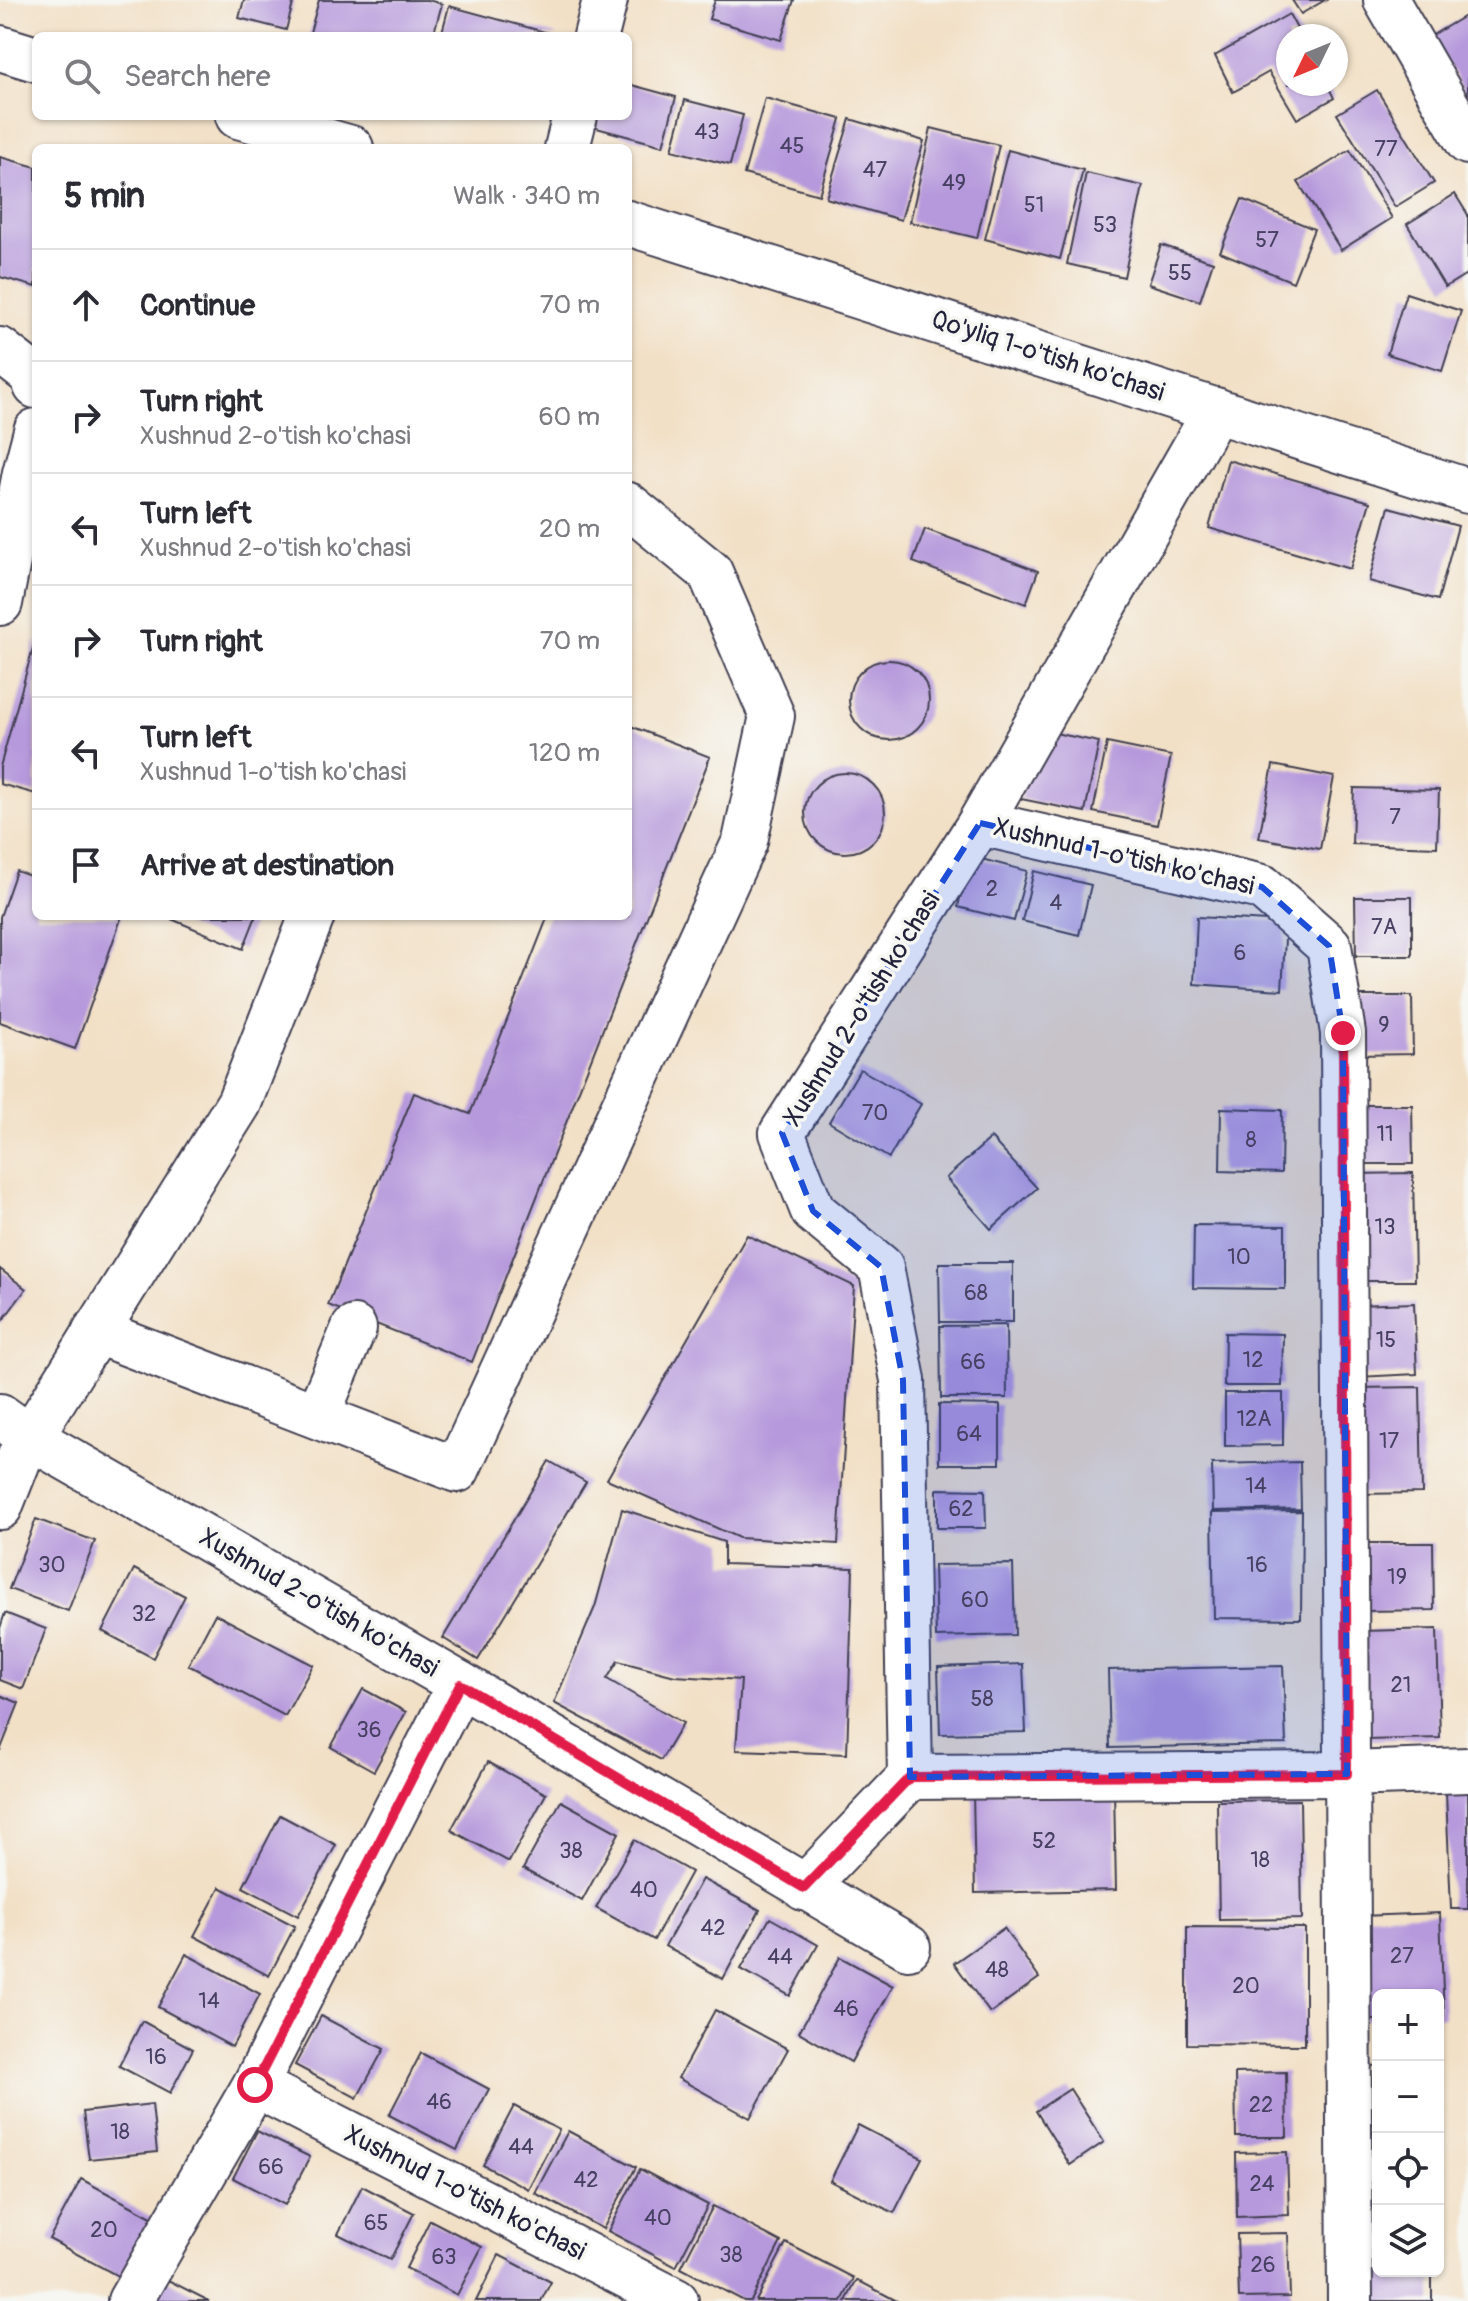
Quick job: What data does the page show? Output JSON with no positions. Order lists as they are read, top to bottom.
{
  "streets": {
    "street": ["Qo'yliq 1-o'tish ko'chasi", "Xushnud 1-o'tish ko'chasi", "Xushnud 2-o'tish ko'chasi"]
  },
  "crossings": [
    ["Qo'yliq 1-o'tish ko'chasi", "Xushnud 2-o'tish ko'chasi"],
    ["Xushnud 1-o'tish ko'chasi", "Xushnud 2-o'tish ko'chasi"]
  ],
  "house_numbers": [
    "43",
    "45",
    "77",
    "47",
    "49",
    "51",
    "53",
    "57",
    "55",
    "7",
    "2",
    "4",
    "7A",
    "6",
    "9",
    "70",
    "11",
    "8",
    "13",
    "10",
    "68",
    "15",
    "12",
    "66",
    "12A",
    "64",
    "17",
    "14",
    "62",
    "30",
    "16",
    "19",
    "60",
    "32",
    "21",
    "58",
    "36",
    "52",
    "38",
    "18",
    "40",
    "42",
    "27",
    "44",
    "48",
    "20",
    "14",
    "46",
    "16",
    "46",
    "22",
    "18",
    "44",
    "66",
    "42",
    "24",
    "40",
    "65",
    "20",
    "38",
    "63",
    "26"
  ],
  "north": "bottom left",
  "page": {
    "search": "Search here",
    "heading": ["5 min", "Walk · 340 m"],
    "list": [
      ["Continue", "70 m"],
      ["Turn right", "Xushnud 2-o'tish ko'chasi", "60 m"],
      ["Turn left", "Xushnud 2-o'tish ko'chasi", "20 m"],
      ["Turn right", "70 m"],
      ["Turn left", "Xushnud 1-o'tish ko'chasi", "120 m"],
      "Arrive at destination"
    ],
    "map_buttons": ["+", "−"]
  }
}
